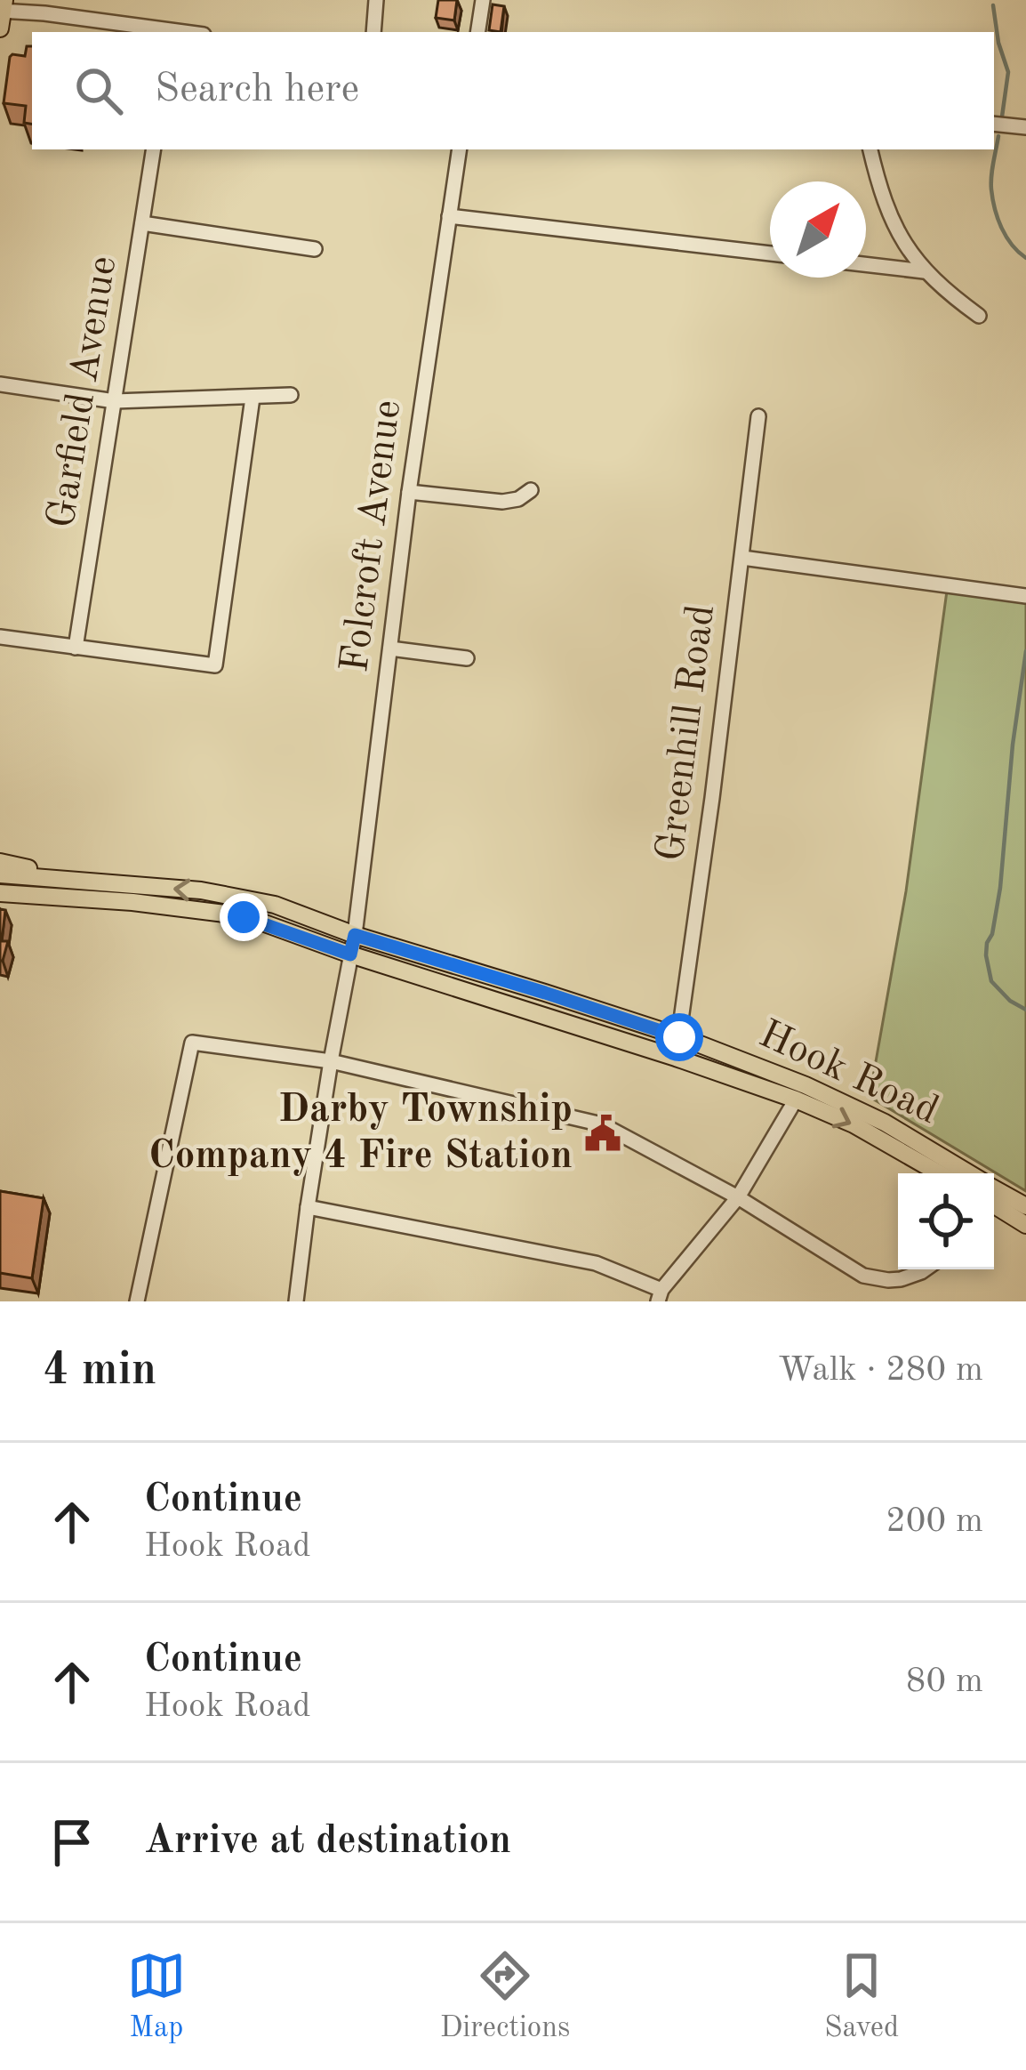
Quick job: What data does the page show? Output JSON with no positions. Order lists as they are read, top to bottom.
{
  "streets": {
    "main road": ["Hook Road"],
    "street": ["Garfield Avenue", "Folcroft Avenue", "Greenhill Road"]
  },
  "crossings": [
    ["Folcroft Avenue", "Hook Road"],
    ["Greenhill Road", "Hook Road"]
  ],
  "places": {
    "public building": ["Darby Township Company 4 Fire Station"]
  },
  "north": "top right",
  "page": {
    "search": "Search here",
    "heading": ["4 min", "Walk · 280 m"],
    "list": [
      ["Continue", "Hook Road", "200 m"],
      ["Continue", "Hook Road", "80 m"],
      "Arrive at destination"
    ],
    "nav": ["Map", "Directions", "Saved"]
  }
}
